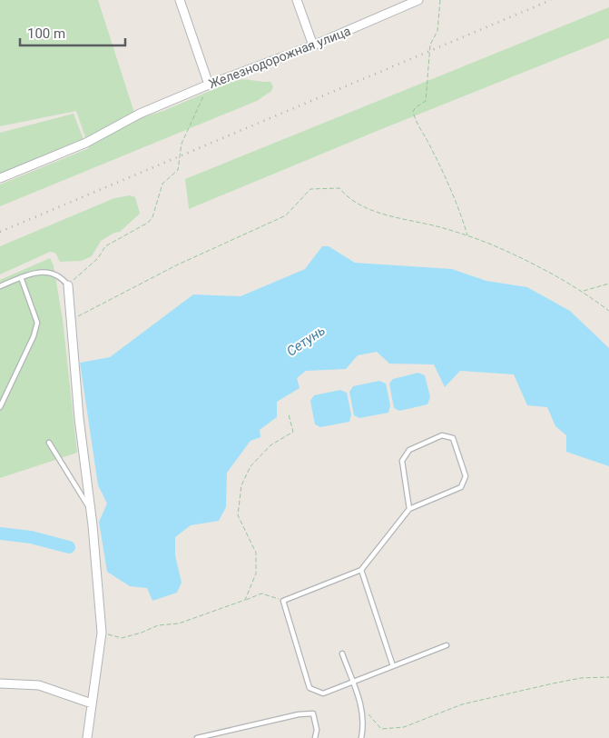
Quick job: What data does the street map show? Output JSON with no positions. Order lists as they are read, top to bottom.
{
  "streets": {
    "street": ["Железнодорожная улица"]
  },
  "water": ["Сетунь"],
  "scale_bar": "100 m"
}
